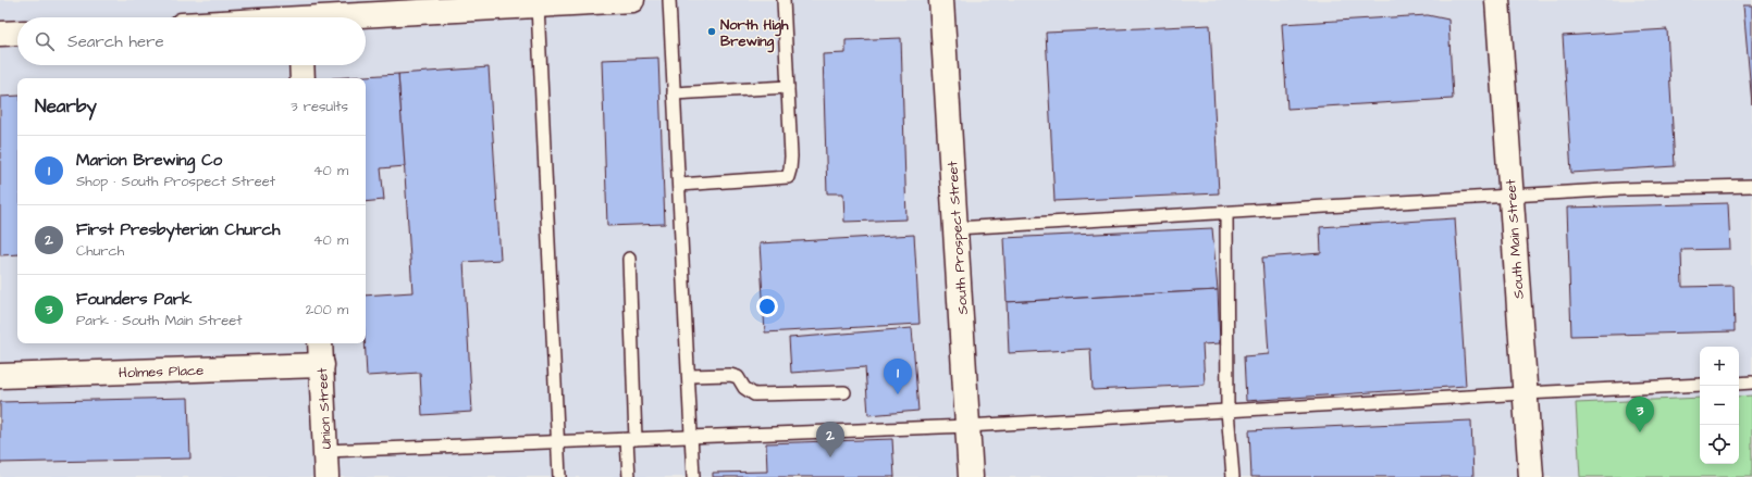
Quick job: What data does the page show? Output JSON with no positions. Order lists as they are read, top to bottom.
{
  "streets": {
    "street": [
      "South Prospect Street",
      "South Main Street",
      "Holmes Place",
      "Union Street"
    ]
  },
  "crossings": [
    ["Holmes Place", "Union Street"]
  ],
  "places": ["North High Brewing"],
  "page": {
    "search": "Search here",
    "heading": ["Nearby", "3 results"],
    "list": [
      {
        "mark": "1",
        "name": "Marion Brewing Co",
        "note": "Shop · South Prospect Street",
        "value": "40 m"
      },
      {
        "mark": "2",
        "name": "First Presbyterian Church",
        "note": "Church",
        "value": "40 m"
      },
      {
        "mark": "3",
        "name": "Founders Park",
        "note": "Park · South Main Street",
        "value": "200 m"
      }
    ],
    "map_buttons": ["+", "−"],
    "pins": ["1", "3", "2"]
  }
}
